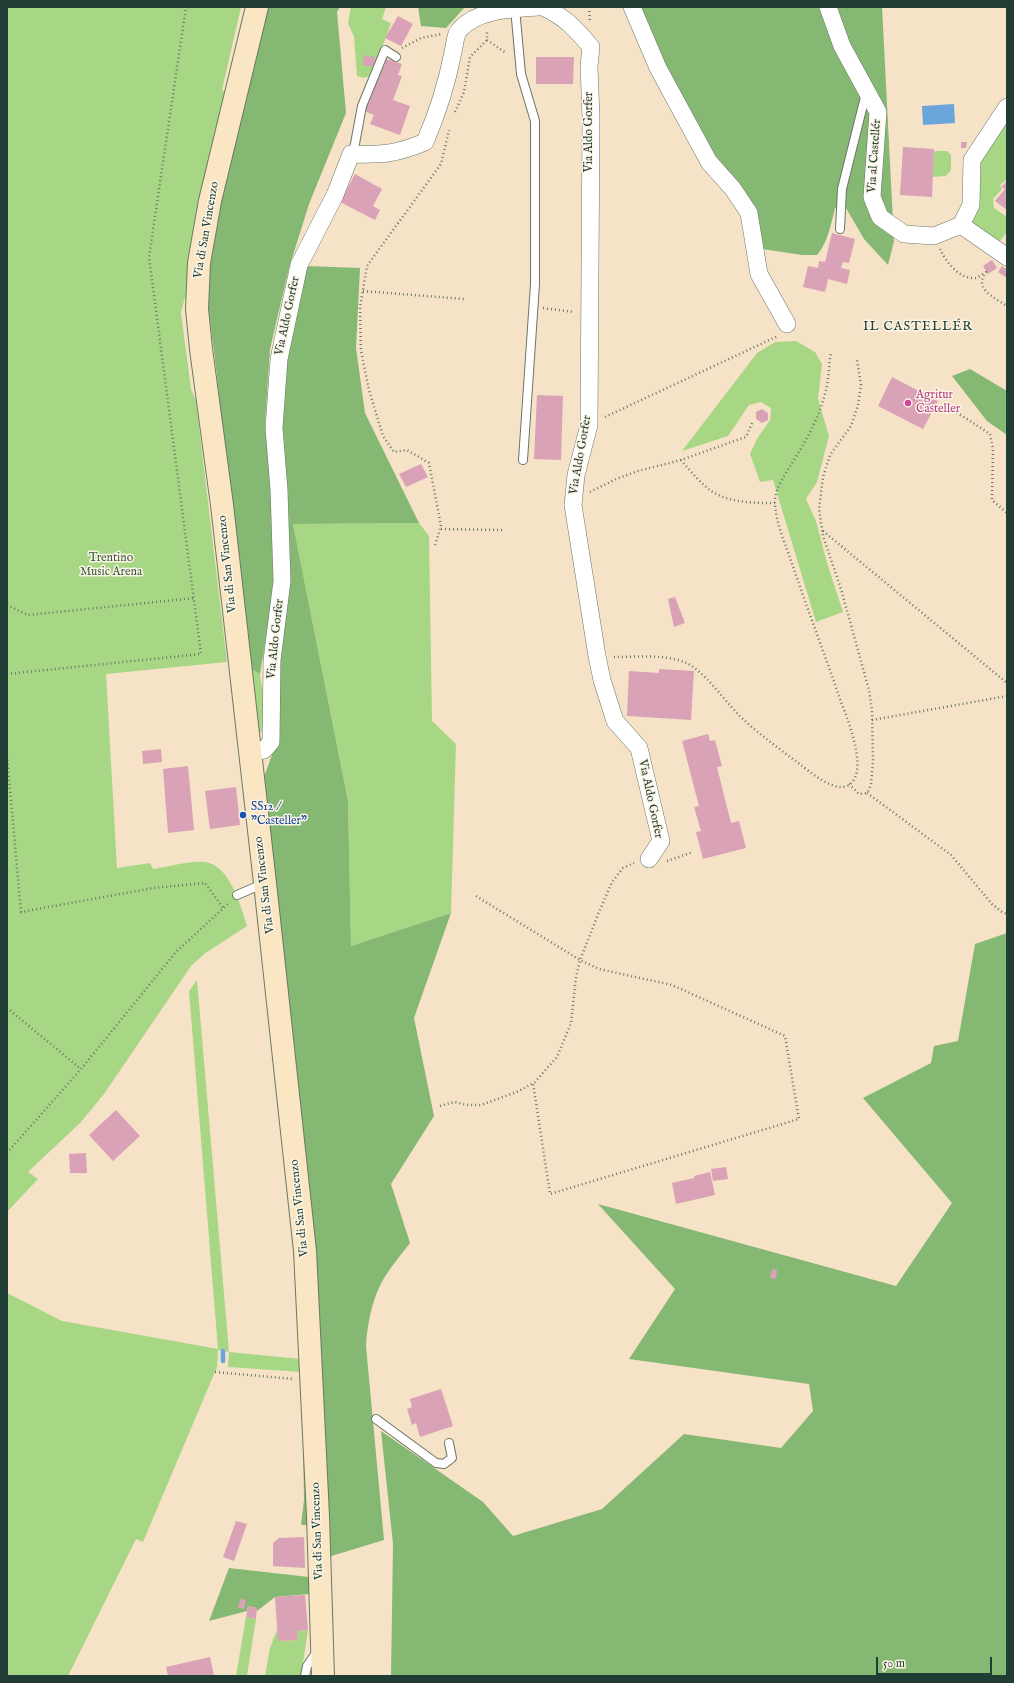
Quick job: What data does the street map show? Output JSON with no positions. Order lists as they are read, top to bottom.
{
  "streets": {
    "main road": ["Via di San Vincenzo"],
    "street": ["Via Aldo Gorfer", "Via al Castellér"]
  },
  "crossings": [
    ["Via Aldo Gorfer", "Via di San Vincenzo"]
  ],
  "districts": ["IL CASTELLÉR"],
  "parks": ["Trentino Music Arena"],
  "places": ["Agritur Casteller", "SS12 / \"Casteller\""],
  "scale_bar": "50 m"
}
